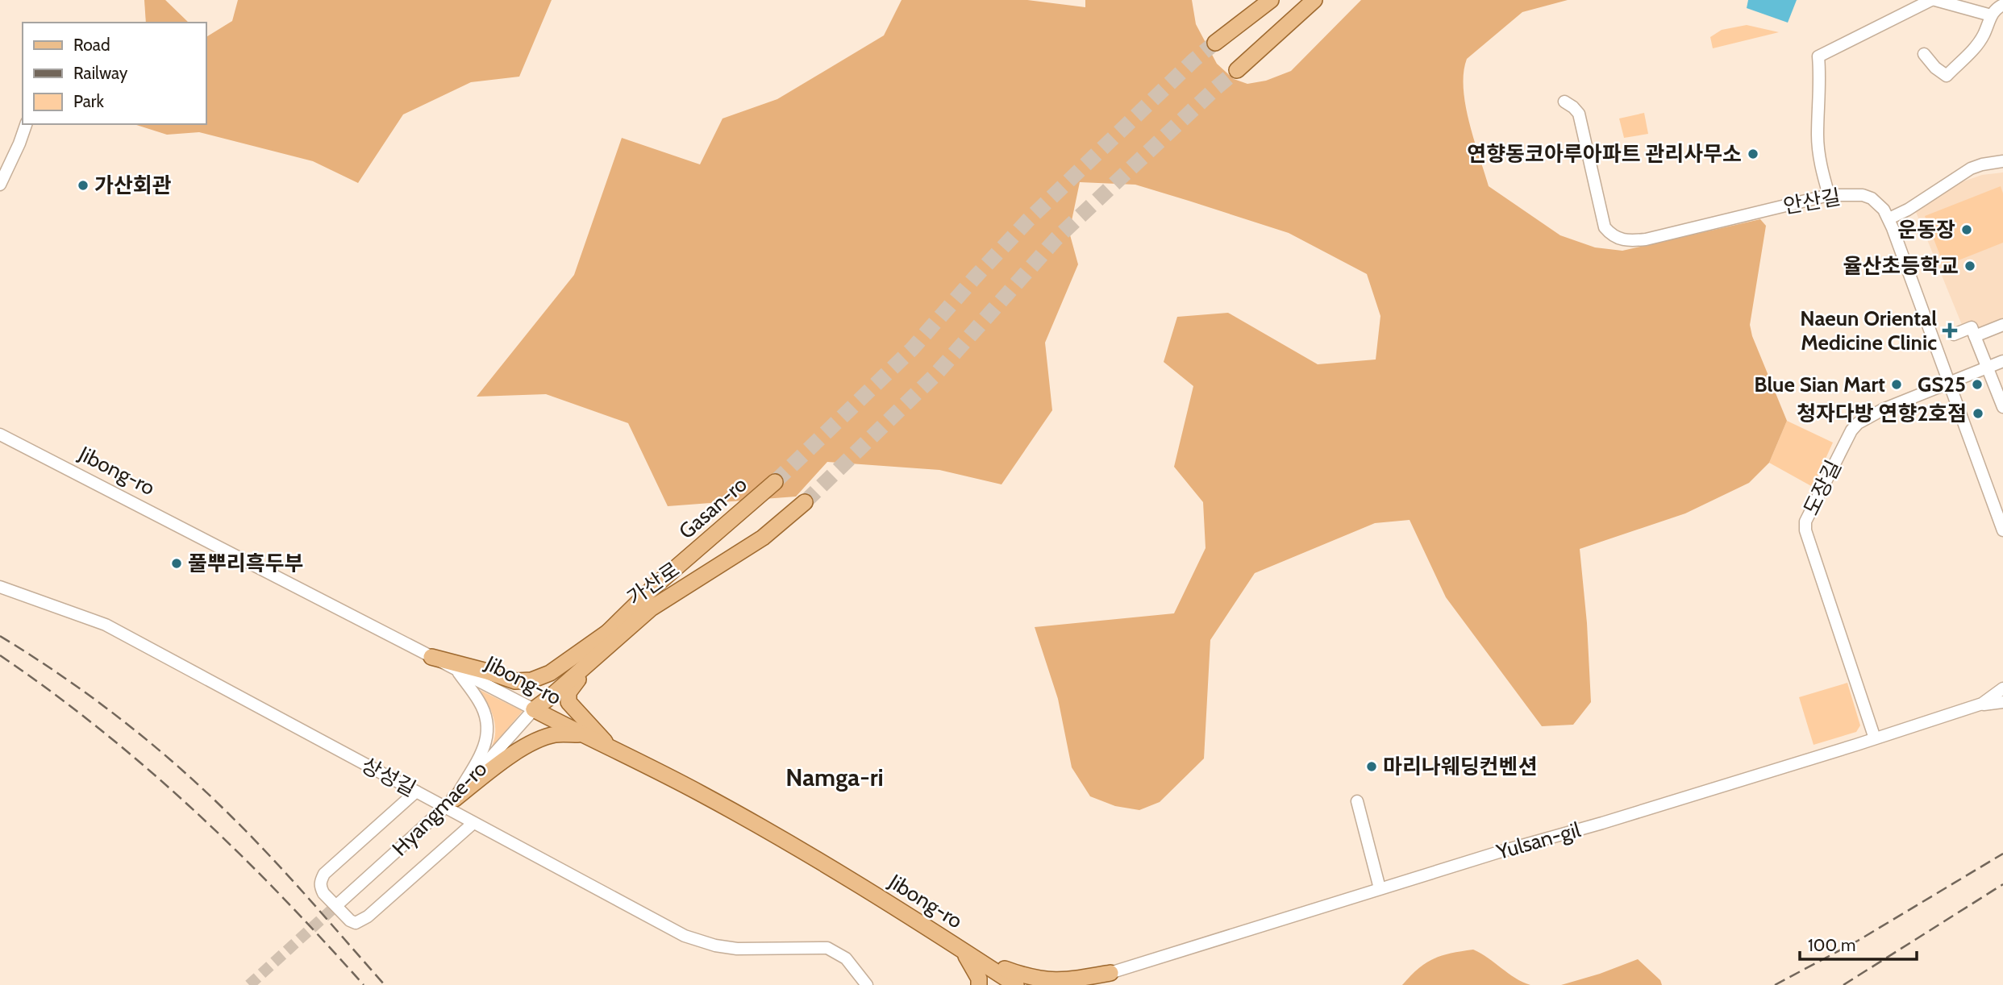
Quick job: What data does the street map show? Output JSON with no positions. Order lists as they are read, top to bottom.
{
  "streets": {
    "main road": ["Jibong-ro", "Gasan-ro", "가산로"],
    "street": [
      "안산길",
      "도장길",
      "상성길",
      "Hyangmae-ro",
      "Yulsan-gil"
    ]
  },
  "crossings": [
    ["안산길", "도장길"],
    ["Jibong-ro", "Gasan-ro"],
    ["Jibong-ro", "Hyangmae-ro"],
    ["도장길", "Yulsan-gil"],
    ["Gasan-ro", "가산로"],
    ["Gasan-ro", "Hyangmae-ro"],
    ["상성길", "Hyangmae-ro"]
  ],
  "districts": ["Namga-ri"],
  "places": {
    "other": [
      "연향동코아루아파트 관리사무소",
      "가산회관",
      "운동장",
      "율산초등학교",
      "Blue Sian Mart",
      "GS25",
      "청자다방 연향2호점",
      "풀뿌리흑두부",
      "마리나웨딩컨벤션"
    ],
    "health": ["Naeun Oriental Medicine Clinic"]
  },
  "legend": ["Road", "Railway", "Park"],
  "scale_bar": "100 m"
}
